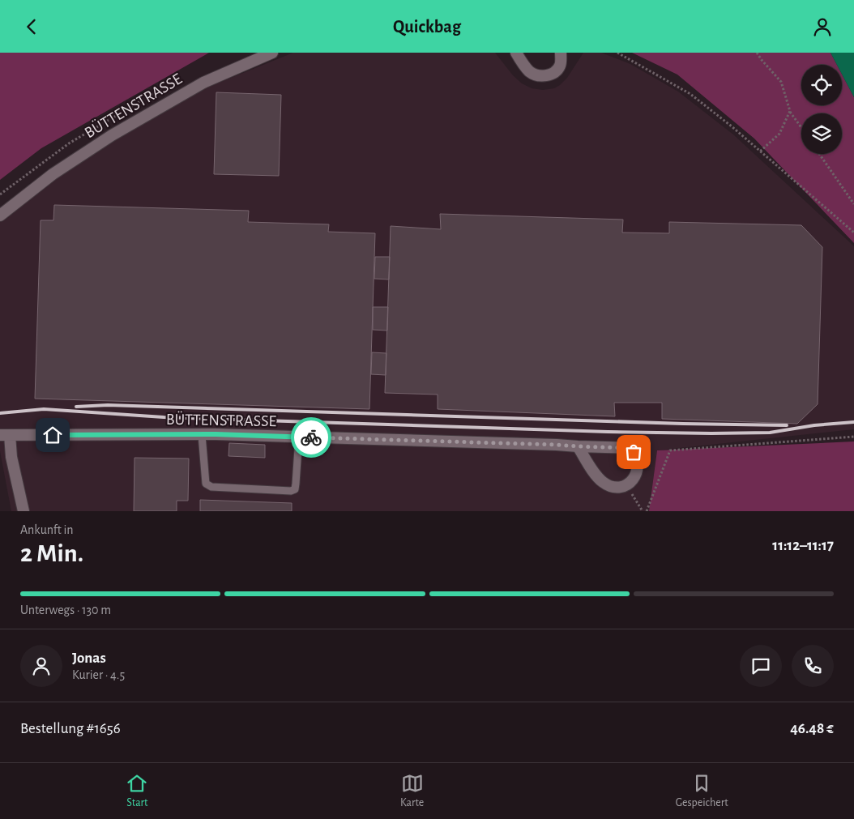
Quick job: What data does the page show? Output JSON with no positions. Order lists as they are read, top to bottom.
{
  "streets": {
    "street": ["BÜTTENSTRASSE"]
  },
  "page": {
    "header": "Quickbag",
    "heading": ["2 Min.", "Ankunft in", "11:12–11:17"],
    "panel": [
      "Jonas",
      "Kurier · 4.5",
      "Bestellung #1656",
      "46.48 €"
    ],
    "bar": "Unterwegs · 130 m",
    "tabs": ["Start", "Karte", "Gespeichert"]
  }
}
